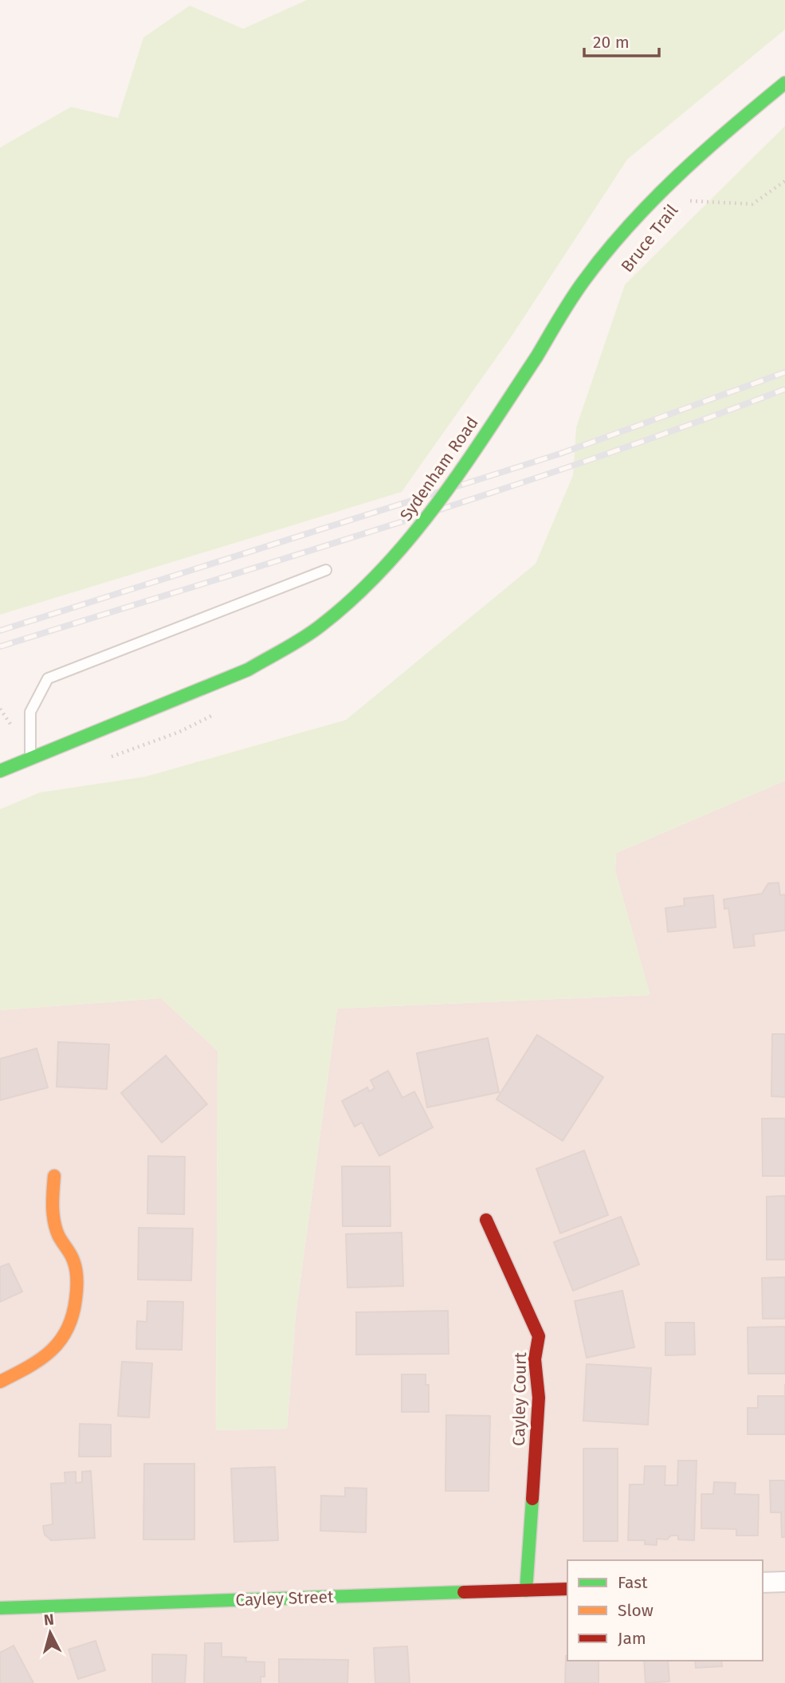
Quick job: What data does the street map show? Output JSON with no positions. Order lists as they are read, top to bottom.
{
  "streets": {
    "street": ["Sydenham Road", "Cayley Court", "Cayley Street"],
    "path": ["Bruce Trail"]
  },
  "crossings": [
    ["Cayley Court", "Cayley Street"]
  ],
  "legend": ["Fast", "Slow", "Jam"],
  "scale_bar": "20 m",
  "north": "top"
}
